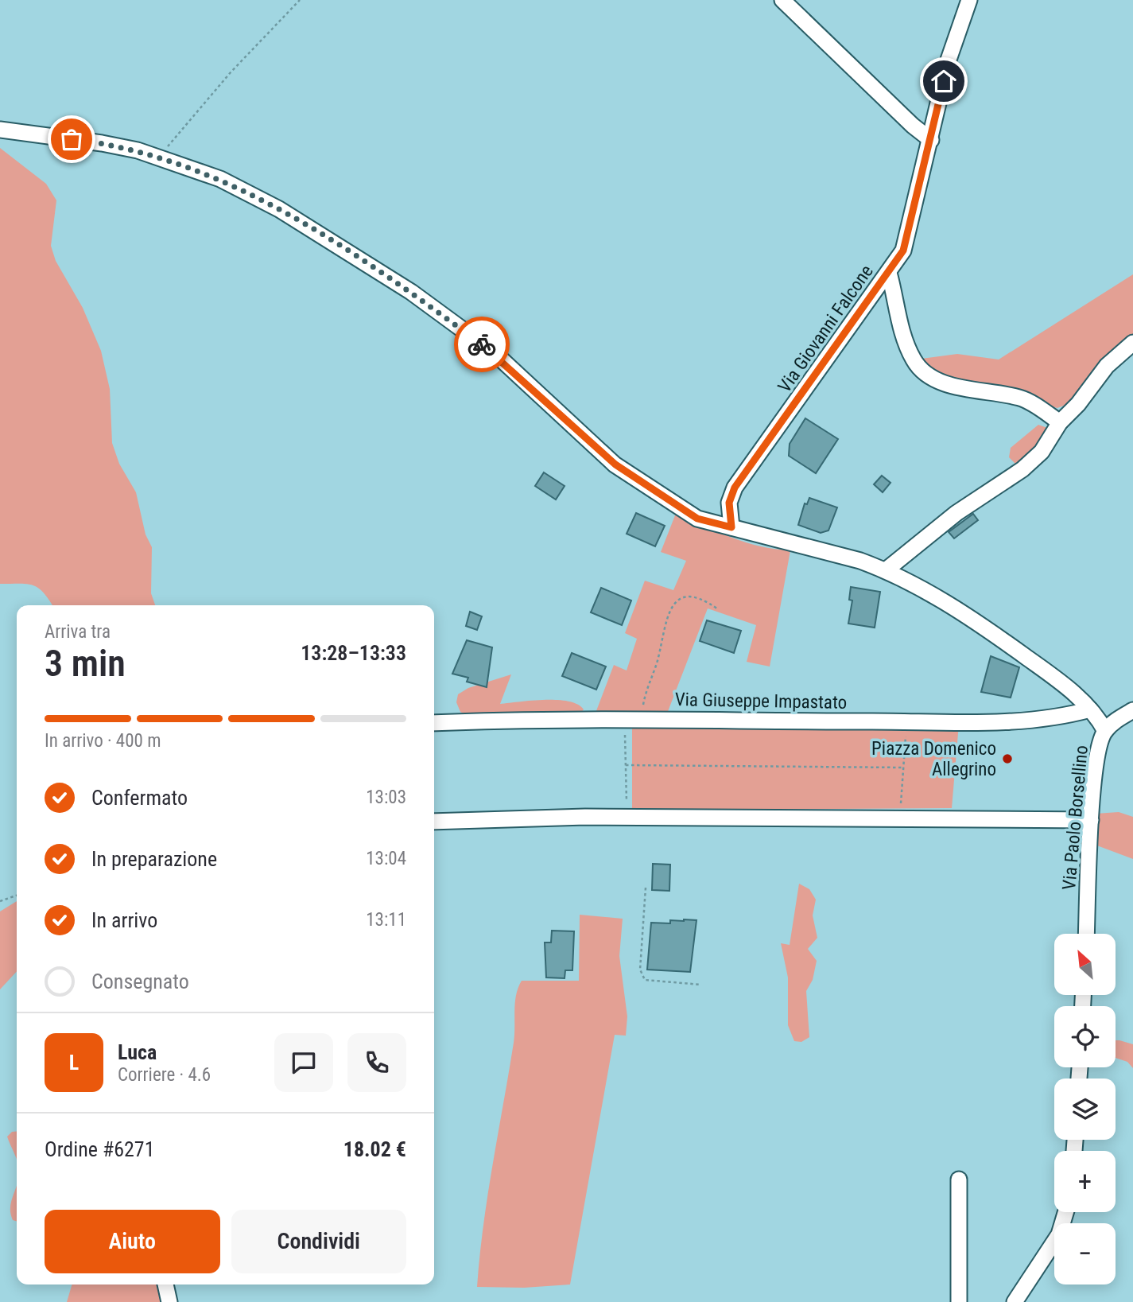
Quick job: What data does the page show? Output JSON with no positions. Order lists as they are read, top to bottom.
{
  "streets": {
    "street": ["Via Giovanni Falcone", "Via Giuseppe Impastato", "Via Paolo Borsellino"]
  },
  "places": ["Piazza Domenico Allegrino"],
  "north": "top left",
  "page": {
    "heading": ["3 min", "Arriva tra", "13:28–13:33"],
    "panel": [
      "Luca",
      "Corriere · 4.6",
      "Ordine #6271",
      "18.02 €"
    ],
    "bar": "In arrivo · 400 m",
    "list": [
      ["Confermato", "13:03"],
      ["In preparazione", "13:04"],
      ["In arrivo", "13:11"],
      "Consegnato"
    ],
    "map_buttons": ["+", "−"],
    "round": "L",
    "buttons": ["Aiuto", "Condividi"]
  }
}
